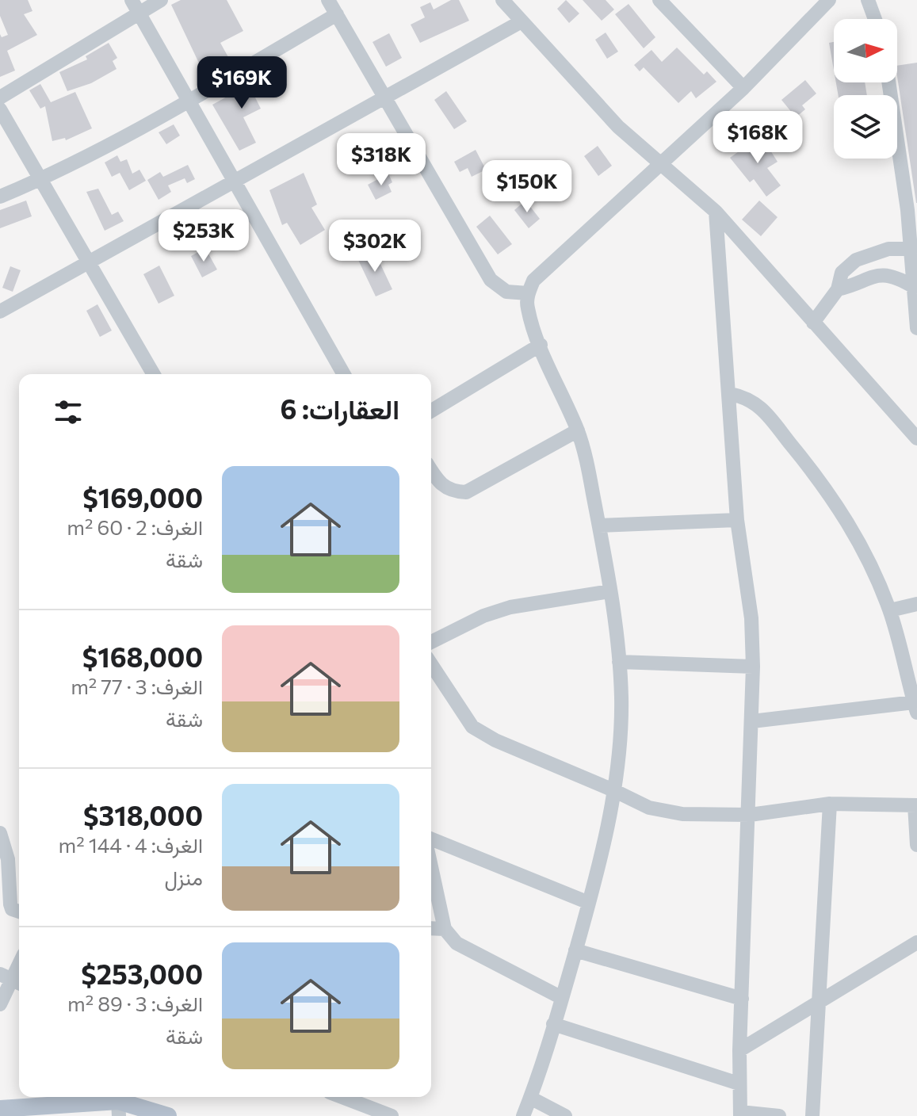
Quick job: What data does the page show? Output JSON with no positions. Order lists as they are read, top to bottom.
{
  "north": "right",
  "page": {
    "price": [
      "$169K",
      "$168K",
      "$318K",
      "$150K",
      "$253K",
      "$302K"
    ],
    "heading": "العقارات: 6",
    "list": [
      {
        "name": "$169,000",
        "note": "الغرف: 2 · 60 m² · شقة"
      },
      {
        "name": "$168,000",
        "note": "الغرف: 3 · 77 m² · شقة"
      },
      {
        "name": "$318,000",
        "note": "الغرف: 4 · 144 m² · منزل"
      },
      {
        "name": "$253,000",
        "note": "الغرف: 3 · 89 m² · شقة"
      }
    ]
  }
}
